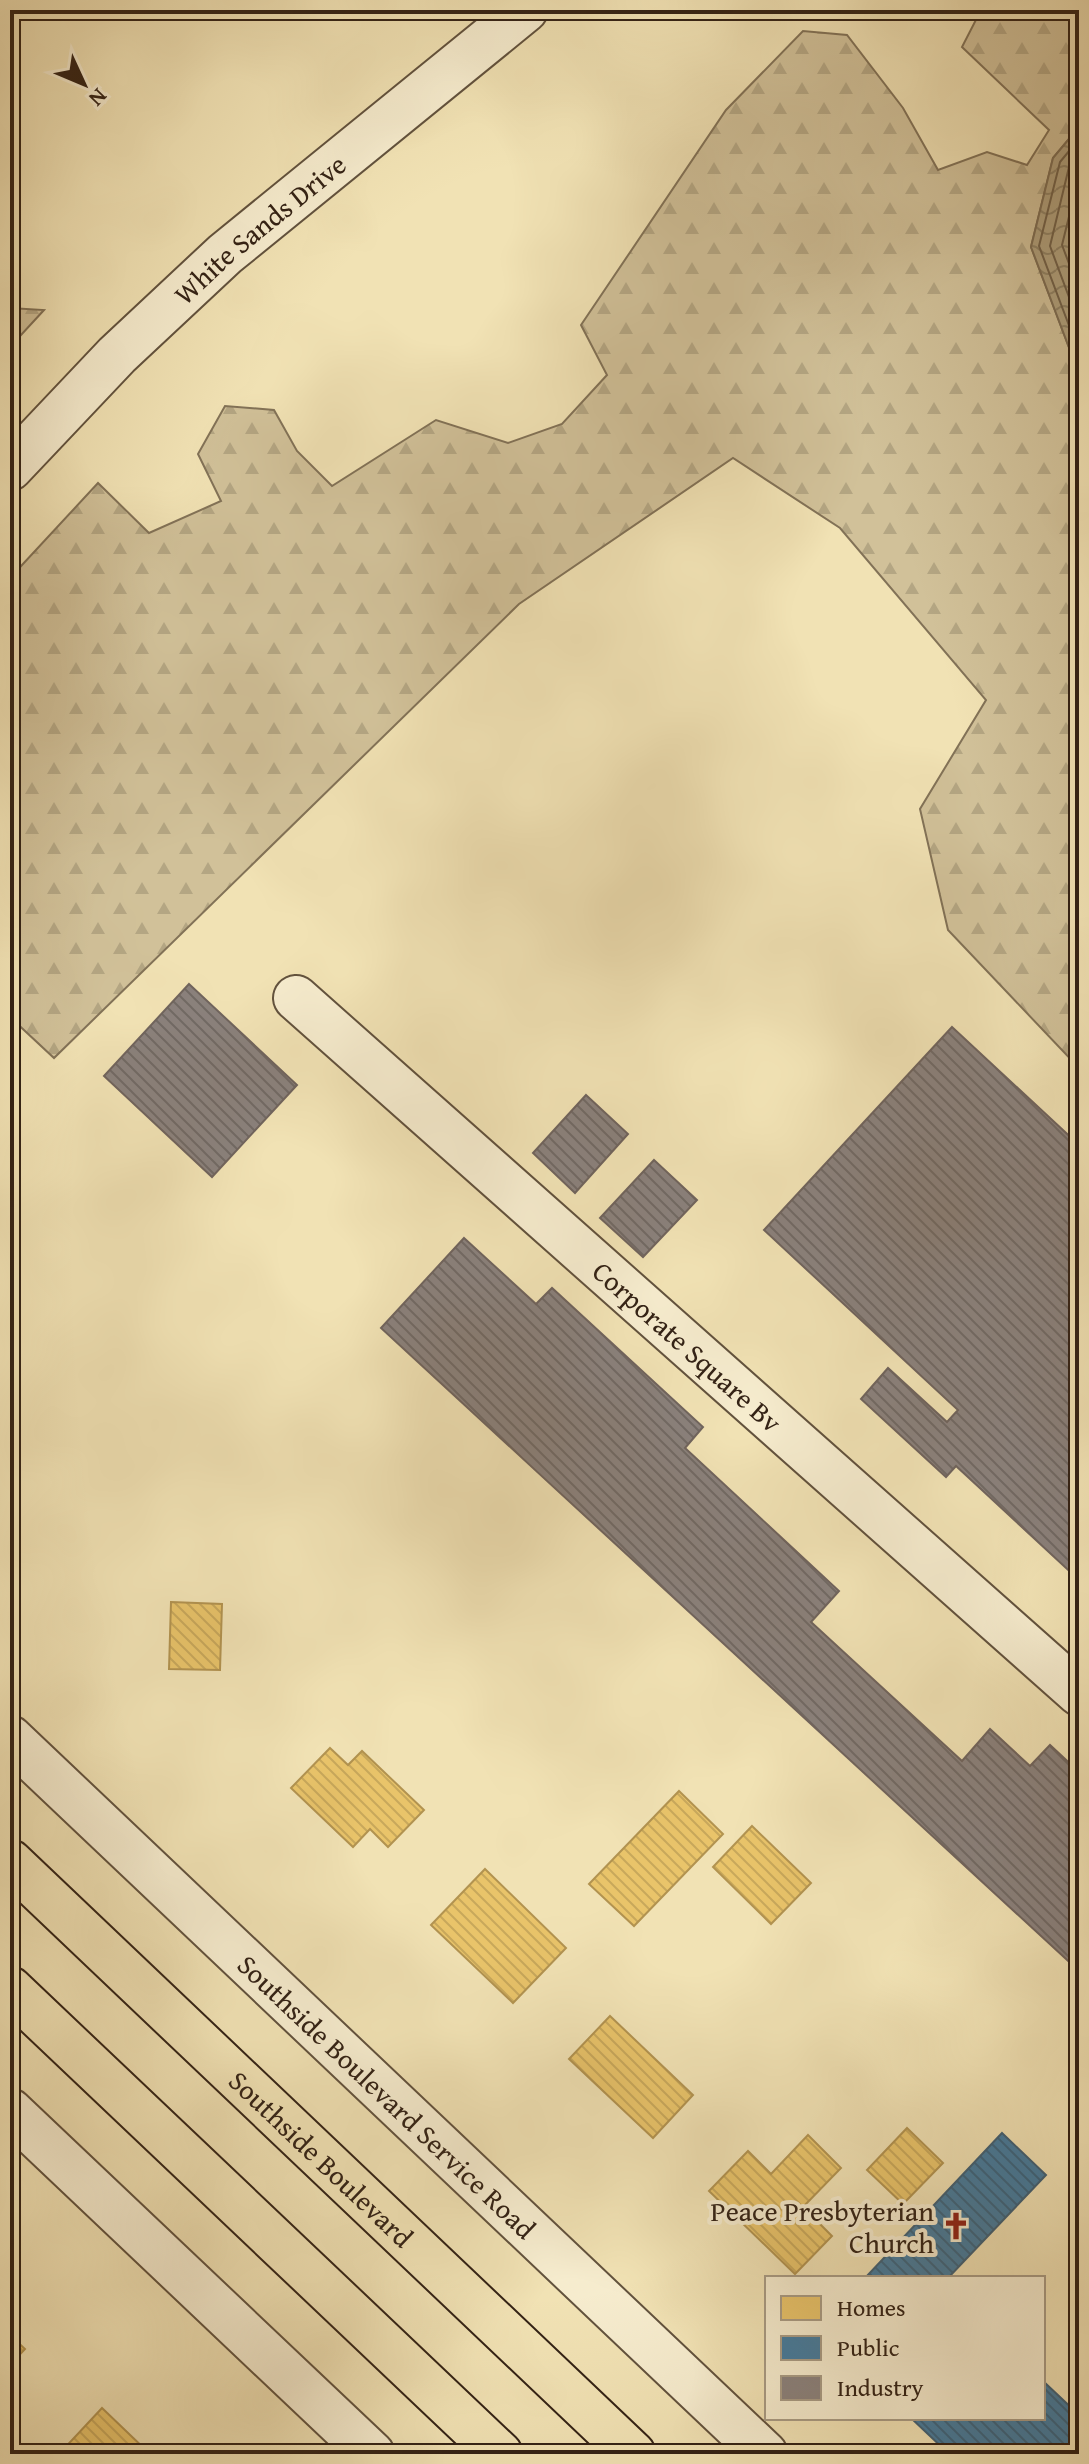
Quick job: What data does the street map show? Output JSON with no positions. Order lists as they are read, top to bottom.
{
  "streets": {
    "highway": ["Southside Boulevard"],
    "street": ["White Sands Drive", "Corporate Square Bv", "Southside Boulevard Service Road"]
  },
  "places": {
    "church": ["Peace Presbyterian Church"]
  },
  "legend": ["Homes", "Public", "Industry"],
  "north": "bottom right"
}
